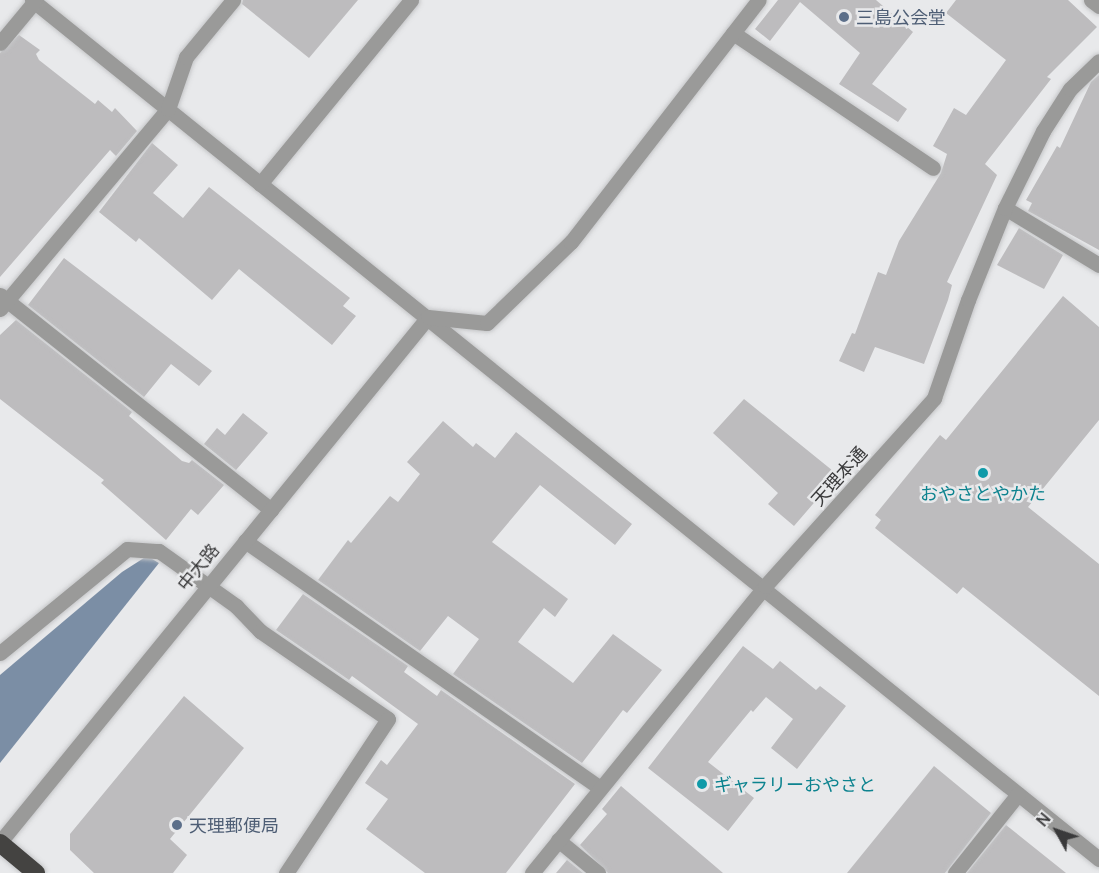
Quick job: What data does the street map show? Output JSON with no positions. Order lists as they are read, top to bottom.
{
  "streets": {
    "street": ["天理本通", "中大路"]
  },
  "places": [
    "三島公会堂",
    "おやさとやかた",
    "ギャラリーおやさと",
    "天理郵便局"
  ],
  "north": "top left"
}
